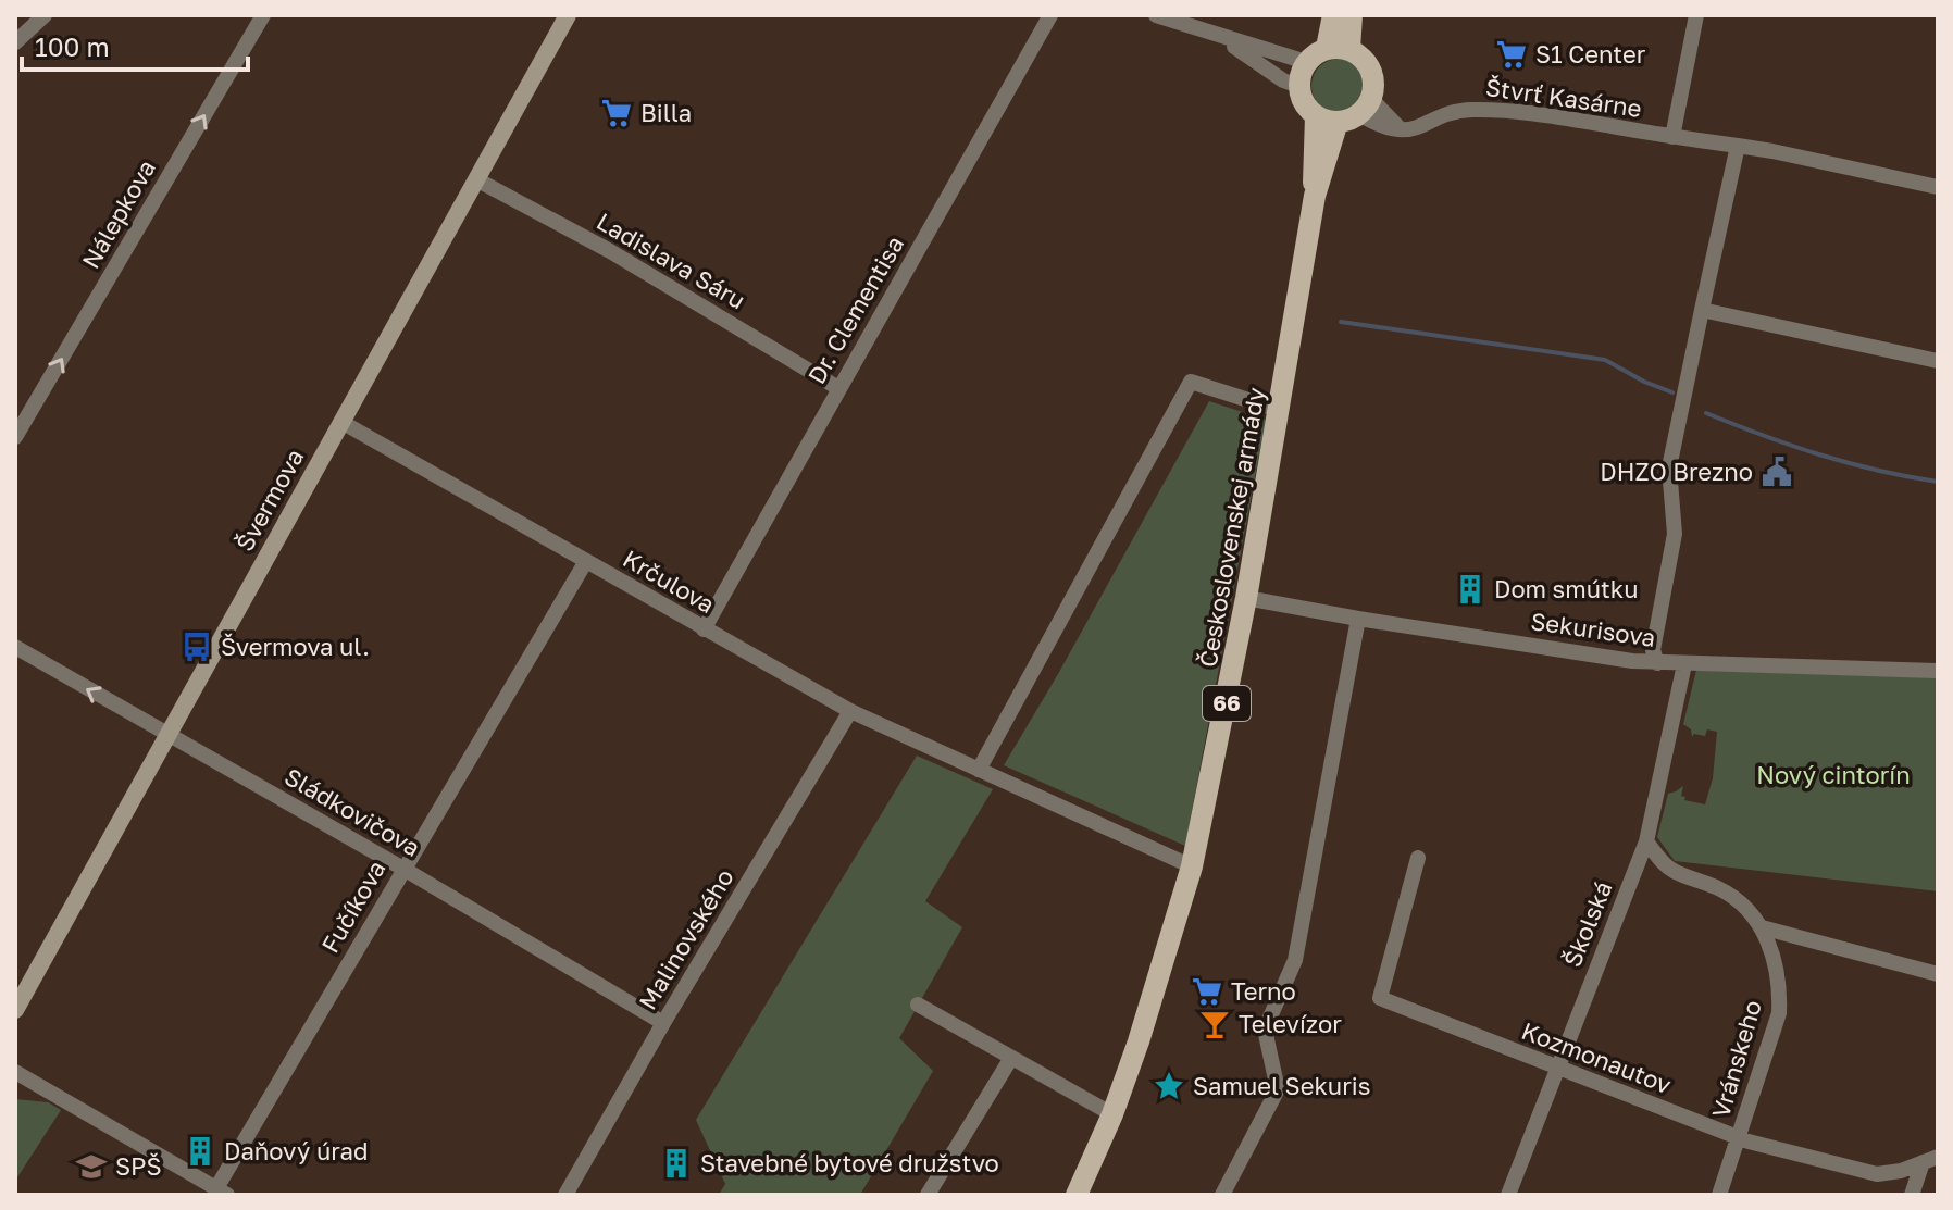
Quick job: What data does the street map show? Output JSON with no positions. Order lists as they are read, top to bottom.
{
  "streets": {
    "main road": ["Československej armády", "66"],
    "street": [
      "Štvrť Kasárne",
      "Nálepkova",
      "Ladislava Sáru",
      "Dr. Clementisa",
      "Švermova",
      "Krčulova",
      "Sekurisova",
      "Sládkovičova",
      "Fučíkova",
      "Školská",
      "Malinovského",
      "Kozmonautov",
      "Vránskeho"
    ]
  },
  "crossings": [
    ["Štvrť Kasárne", "Československej armády"],
    ["Ladislava Sáru", "Dr. Clementisa"],
    ["Ladislava Sáru", "Švermova"],
    ["Dr. Clementisa", "Krčulova"],
    ["Švermova", "Krčulova"],
    ["Švermova", "Sládkovičova"],
    ["Československej armády", "Krčulova"],
    ["Československej armády", "Sekurisova"],
    ["Krčulova", "Fučíkova"],
    ["Krčulova", "Malinovského"],
    ["Sekurisova", "Školská"],
    ["Sládkovičova", "Fučíkova"],
    ["Sládkovičova", "Malinovského"],
    ["Školská", "Kozmonautov"],
    ["Školská", "Vránskeho"],
    ["Kozmonautov", "Vránskeho"]
  ],
  "one_way": ["Nálepkova"],
  "parks": ["Nový cintorín"],
  "places": {
    "supermarket": ["S1 Center", "Billa", "Terno"],
    "public building": ["DHZO Brezno"],
    "building": ["Dom smútku", "Daňový úrad", "Stavebné bytové družstvo"],
    "bus stop": ["Švermova ul."],
    "bar": ["Televízor"],
    "place": ["Samuel Sekuris"],
    "school or university": ["SPŠ"]
  },
  "scale_bar": "100 m"
}
